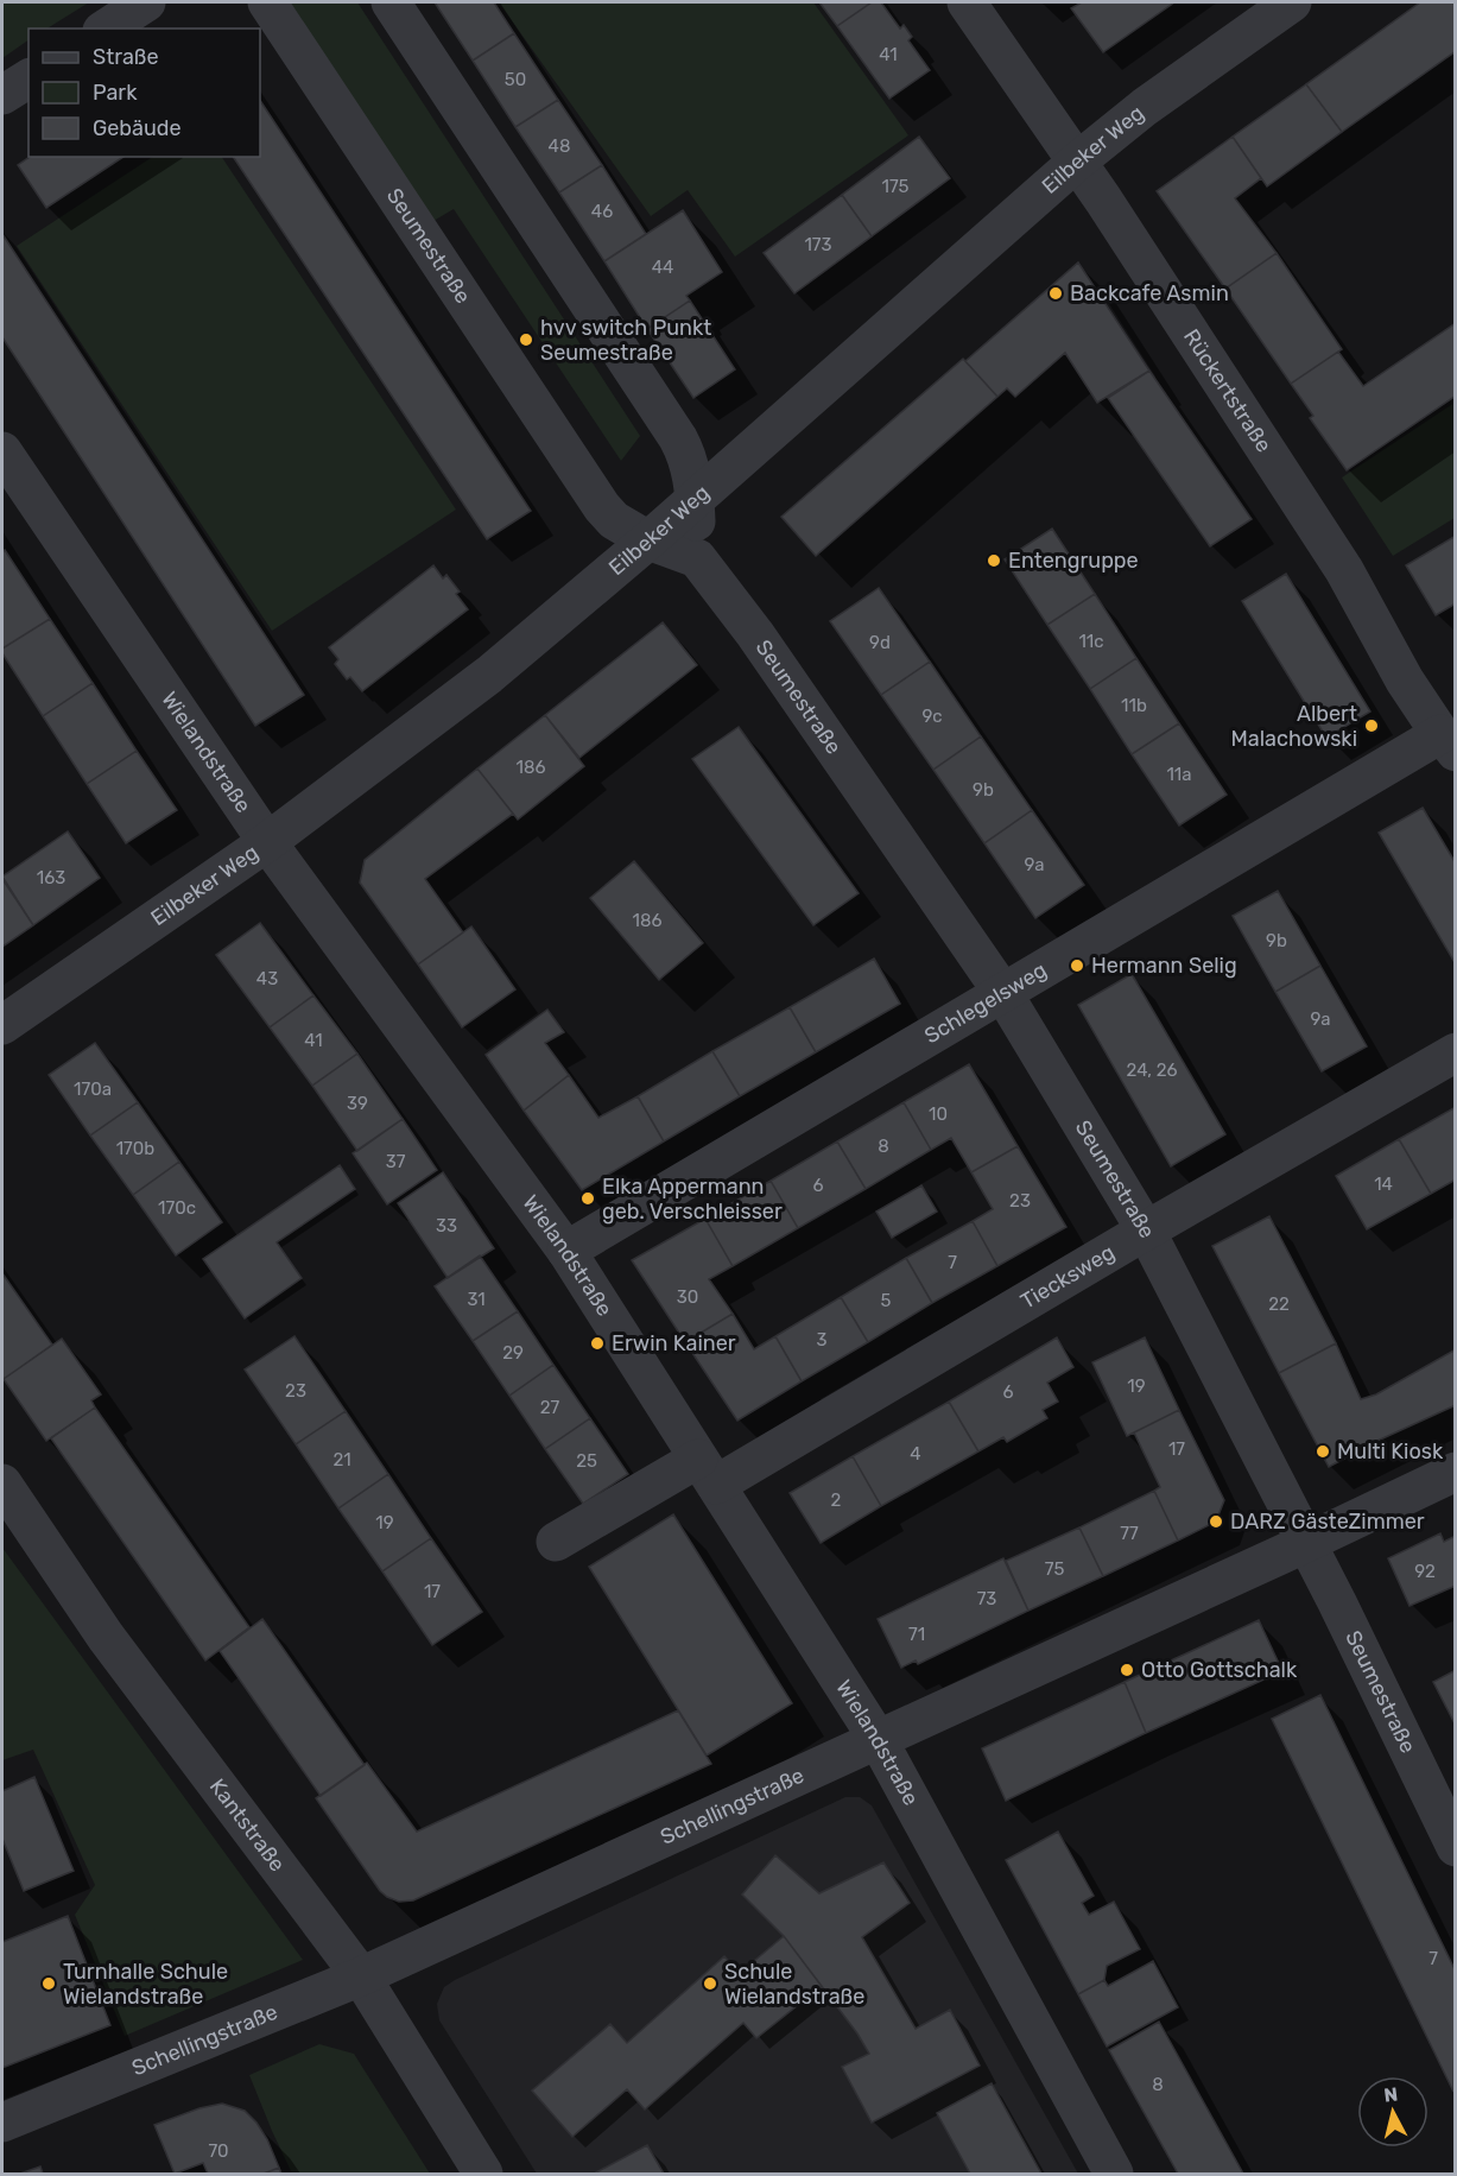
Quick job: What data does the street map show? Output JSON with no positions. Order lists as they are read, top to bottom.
{
  "streets": {
    "street": [
      "Eilbeker Weg",
      "Seumestraße",
      "Rückertstraße",
      "Wielandstraße",
      "Schlegelsweg",
      "Tiecksweg",
      "Schellingstraße",
      "Kantstraße"
    ]
  },
  "crossings": [
    ["Eilbeker Weg", "Seumestraße"],
    ["Eilbeker Weg", "Rückertstraße"],
    ["Eilbeker Weg", "Wielandstraße"],
    ["Seumestraße", "Schlegelsweg"],
    ["Seumestraße", "Tiecksweg"],
    ["Seumestraße", "Schellingstraße"],
    ["Rückertstraße", "Schlegelsweg"],
    ["Wielandstraße", "Schlegelsweg"],
    ["Wielandstraße", "Tiecksweg"],
    ["Wielandstraße", "Schellingstraße"],
    ["Schellingstraße", "Kantstraße"]
  ],
  "places": [
    "Backcafe Asmin",
    "hvv switch Punkt Seumestraße",
    "Entengruppe",
    "Albert Malachowski",
    "Hermann Selig",
    "Elka Appermann geb. Verschleisser",
    "Erwin Kainer",
    "Multi Kiosk",
    "DARZ GästeZimmer",
    "Otto Gottschalk",
    "Turnhalle Schule Wielandstraße",
    "Schule Wielandstraße"
  ],
  "house_numbers": [
    "41",
    "50",
    "48",
    "175",
    "46",
    "173",
    "44",
    "11c",
    "9d",
    "11b",
    "9c",
    "186",
    "11a",
    "9b",
    "9a",
    "163",
    "186",
    "9b",
    "43",
    "9a",
    "41",
    "24, 26",
    "170a",
    "39",
    "10",
    "8",
    "170b",
    "37",
    "14",
    "6",
    "23",
    "170c",
    "33",
    "7",
    "30",
    "31",
    "5",
    "22",
    "3",
    "29",
    "19",
    "23",
    "6",
    "27",
    "17",
    "4",
    "21",
    "25",
    "2",
    "19",
    "77",
    "75",
    "92",
    "17",
    "73",
    "71",
    "7",
    "8",
    "70"
  ],
  "legend": ["Straße", "Park", "Gebäude"],
  "north": "top"
}
